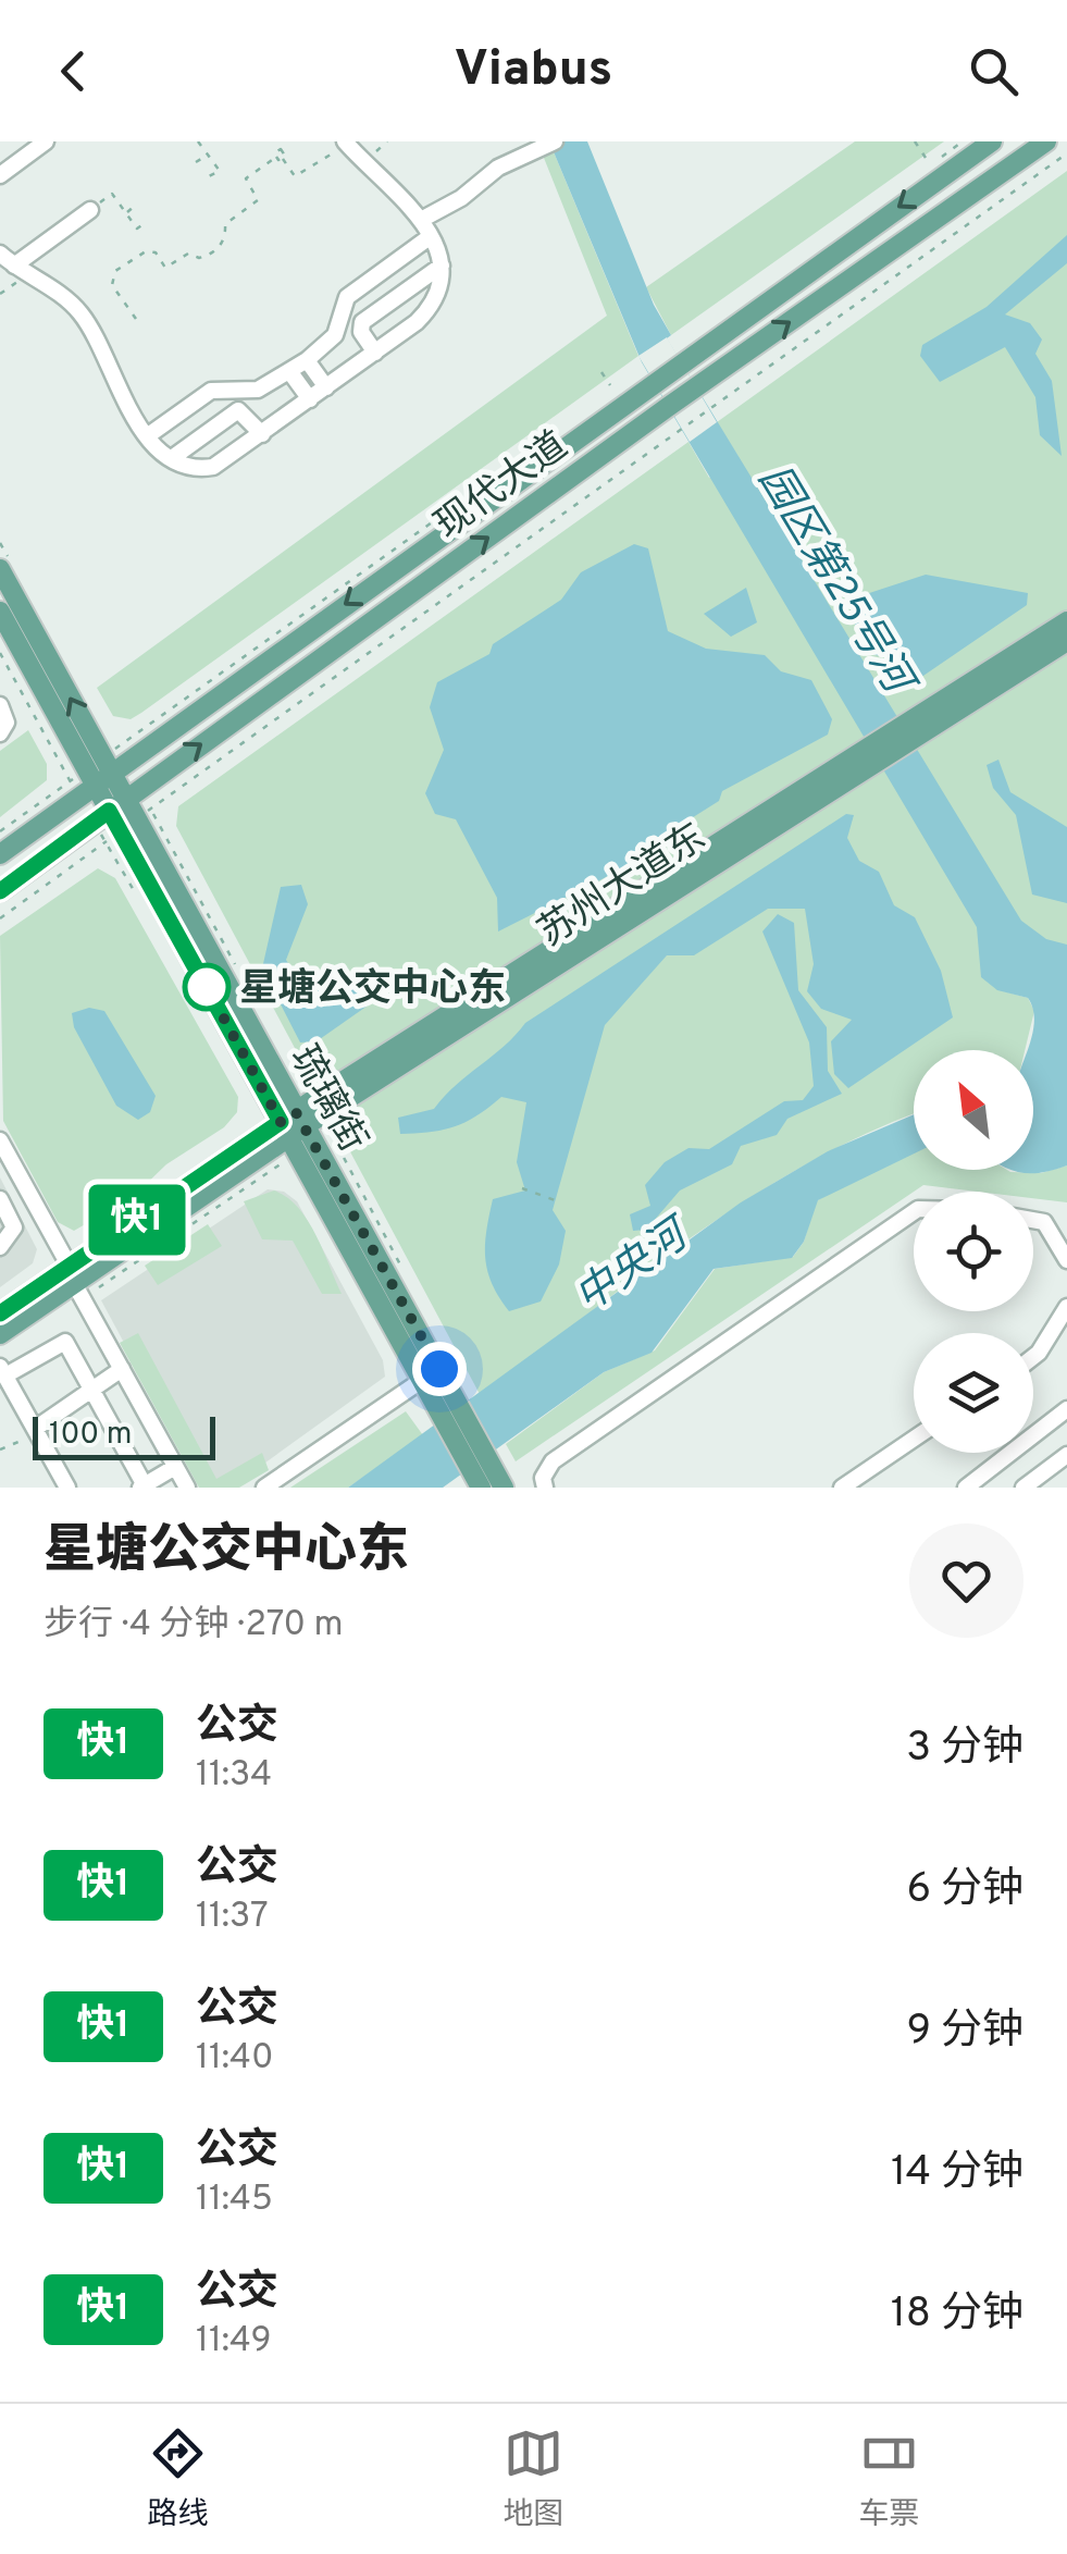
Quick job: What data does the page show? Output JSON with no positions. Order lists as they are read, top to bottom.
{
  "streets": {
    "main road": ["现代大道", "苏州大道东", "琉璃街"]
  },
  "crossings": [
    ["现代大道", "琉璃街"],
    ["苏州大道东", "琉璃街"]
  ],
  "water": ["园区第25号河", "中央河"],
  "places": ["星塘公交中心东"],
  "lines": ["bus line 快1"],
  "scale_bar": "100 m",
  "north": "top left",
  "page": {
    "header": "Viabus",
    "on_map": "快1",
    "scale": "100 m",
    "heading": ["星塘公交中心东", "步行 · 4 分钟 · 270 m"],
    "list": [
      {
        "mark": "快1",
        "name": "公交",
        "note": "11:34",
        "value": "3 分钟"
      },
      {
        "mark": "快1",
        "name": "公交",
        "note": "11:37",
        "value": "6 分钟"
      },
      {
        "mark": "快1",
        "name": "公交",
        "note": "11:40",
        "value": "9 分钟"
      },
      {
        "mark": "快1",
        "name": "公交",
        "note": "11:45",
        "value": "14 分钟"
      },
      {
        "mark": "快1",
        "name": "公交",
        "note": "11:49",
        "value": "18 分钟"
      }
    ],
    "tabs": ["路线", "地图", "车票"]
  }
}
